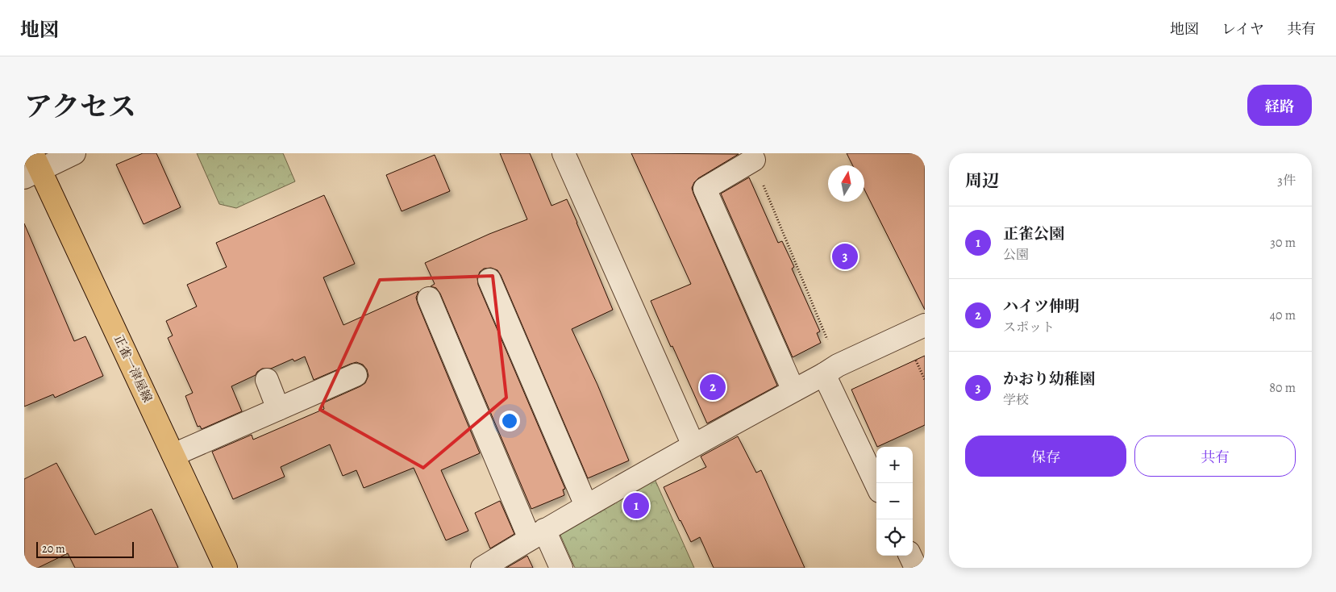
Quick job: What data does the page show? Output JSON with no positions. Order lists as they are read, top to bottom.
{
  "streets": {
    "main road": ["正雀一津屋線"]
  },
  "scale_bar": "20 m",
  "north": "top",
  "page": {
    "header": "地図",
    "nav": ["地図", "レイヤ", "共有"],
    "title": "アクセス",
    "buttons": [
      "経路",
      ["保存", "共有"]
    ],
    "heading": ["周辺", "3件"],
    "list": [
      {
        "mark": "1",
        "name": "正雀公園",
        "note": "公園",
        "value": "30 m"
      },
      {
        "mark": "2",
        "name": "ハイツ伸明",
        "note": "スポット",
        "value": "40 m"
      },
      {
        "mark": "3",
        "name": "かおり幼稚園",
        "note": "学校",
        "value": "80 m"
      }
    ],
    "pins": ["3", "2", "1"],
    "map_buttons": ["+", "−"],
    "scale": "20 m"
  }
}
